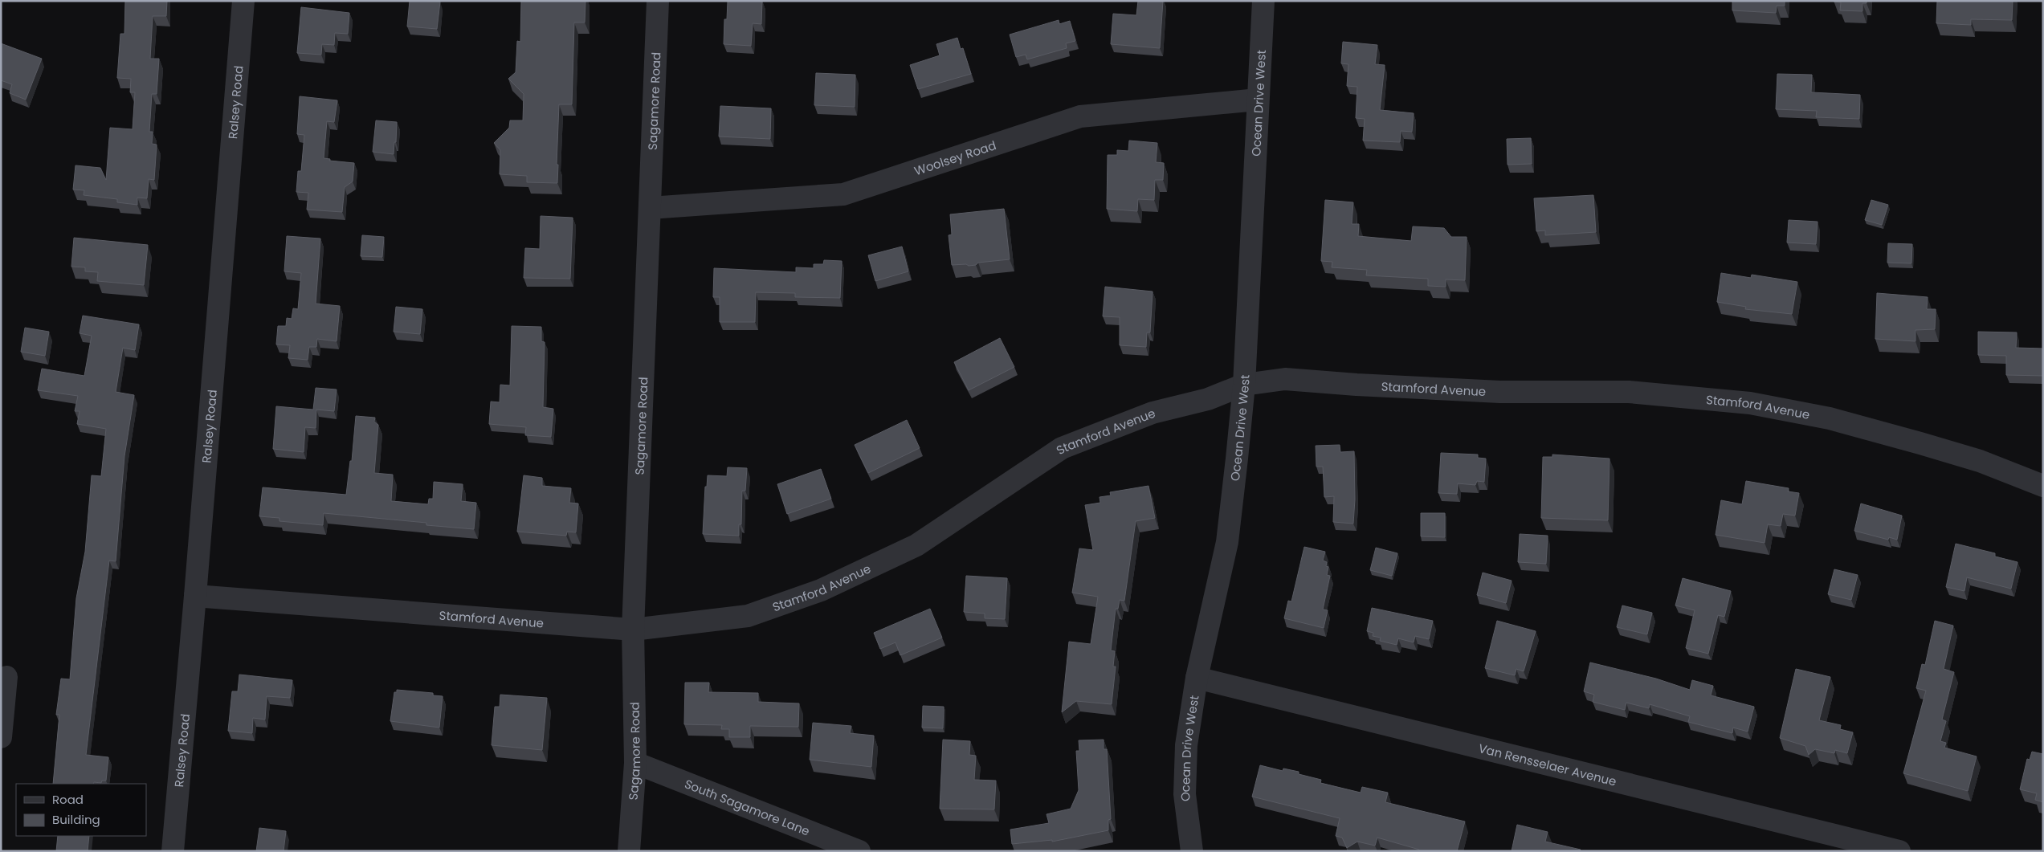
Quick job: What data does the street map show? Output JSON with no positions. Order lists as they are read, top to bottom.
{
  "streets": {
    "street": [
      "Sagamore Road",
      "Ralsey Road",
      "Ocean Drive West",
      "Woolsey Road",
      "Stamford Avenue",
      "Van Rensselaer Avenue",
      "South Sagamore Lane"
    ]
  },
  "crossings": [
    ["Sagamore Road", "Woolsey Road"],
    ["Sagamore Road", "Stamford Avenue"],
    ["Sagamore Road", "South Sagamore Lane"],
    ["Ralsey Road", "Stamford Avenue"],
    ["Ocean Drive West", "Woolsey Road"],
    ["Ocean Drive West", "Stamford Avenue"],
    ["Ocean Drive West", "Van Rensselaer Avenue"]
  ],
  "legend": ["Road", "Building"]
}
